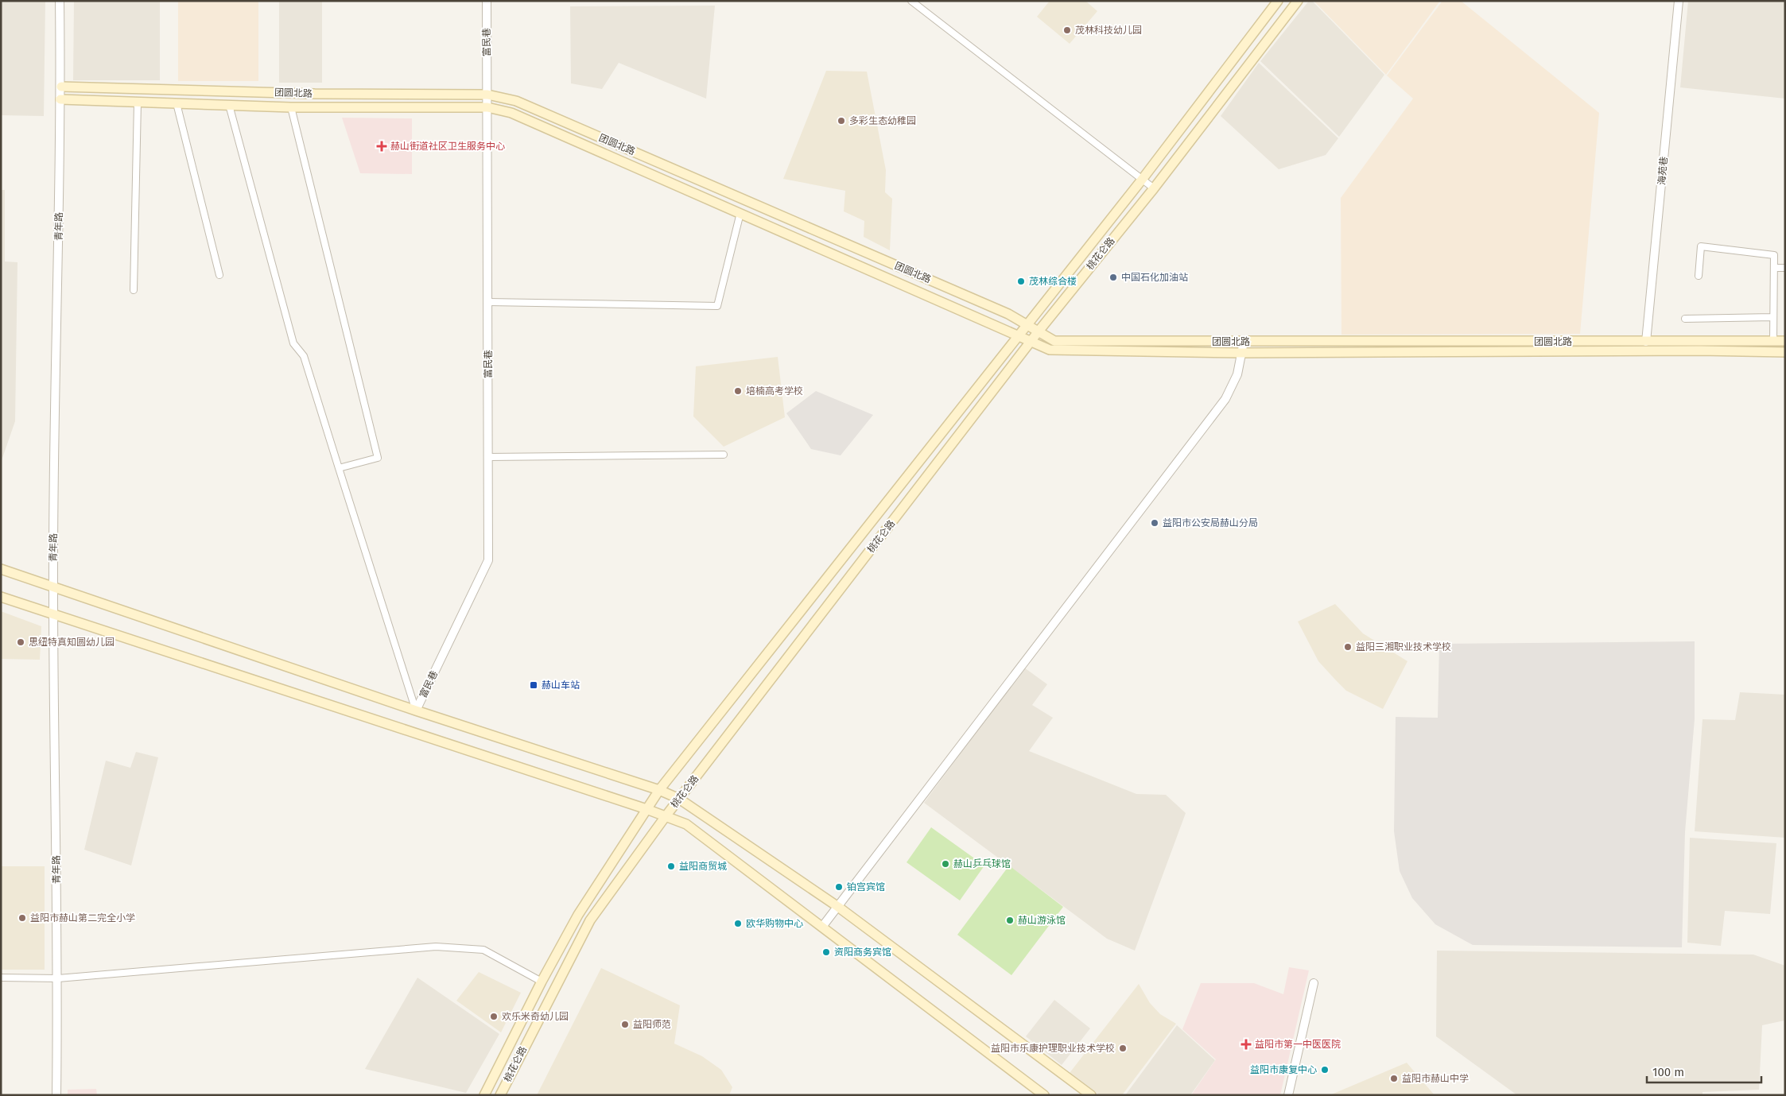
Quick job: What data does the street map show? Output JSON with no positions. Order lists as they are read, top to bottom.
{
  "streets": {
    "main road": ["团圆北路", "桃花仑路"],
    "street": ["富民巷", "海苑巷", "青年路"]
  },
  "crossings": [
    ["富民巷", "团圆北路"],
    ["团圆北路", "海苑巷"],
    ["团圆北路", "青年路"],
    ["团圆北路", "桃花仑路"]
  ],
  "places": {
    "other": [
      "茂林科技幼儿园",
      "多彩生态幼稚园",
      "中国石化加油站",
      "茂林综合楼",
      "培楠高考学校",
      "益阳市公安局赫山分局",
      "思纽特真知圆幼儿园",
      "益阳三湘职业技术学校",
      "赫山乒乓球馆",
      "益阳商贸城",
      "铂宫宾馆",
      "益阳市赫山第二完全小学",
      "赫山游泳馆",
      "欧华购物中心",
      "资阳商务宾馆",
      "欢乐米奇幼儿园",
      "益阳师范",
      "益阳市乐康护理职业技术学校",
      "益阳市康复中心",
      "益阳市赫山中学"
    ],
    "health": ["赫山街道社区卫生服务中心", "益阳市第一中医医院"],
    "transit": ["赫山车站"]
  },
  "scale_bar": "100 m"
}
